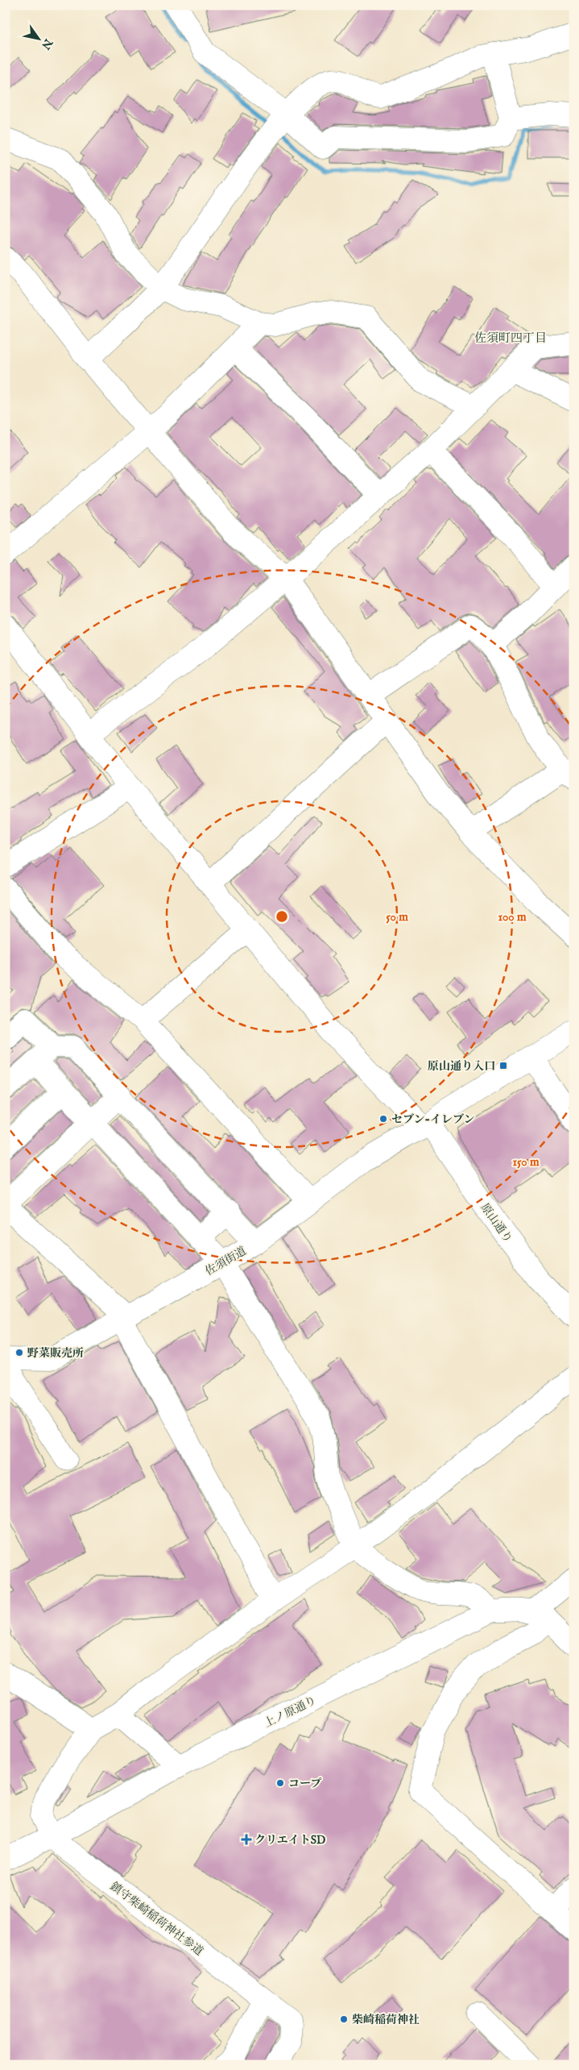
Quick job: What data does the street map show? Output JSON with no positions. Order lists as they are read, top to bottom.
{
  "streets": {
    "street": [
      "原山通り",
      "佐須街道",
      "上ノ原通り",
      "鎮守柴崎稲荷神社参道"
    ]
  },
  "crossings": [
    ["原山通り", "佐須街道"],
    ["上ノ原通り", "鎮守柴崎稲荷神社参道"]
  ],
  "districts": ["佐須町四丁目"],
  "places": {
    "transit": ["原山通り入口"],
    "other": [
      "セブン-イレブン",
      "野菜販売所",
      "コープ",
      "柴崎稲荷神社"
    ],
    "health": ["クリエイトSD"]
  },
  "north": "bottom right",
  "rings": ["50 m", "100 m", "150 m"]
}
